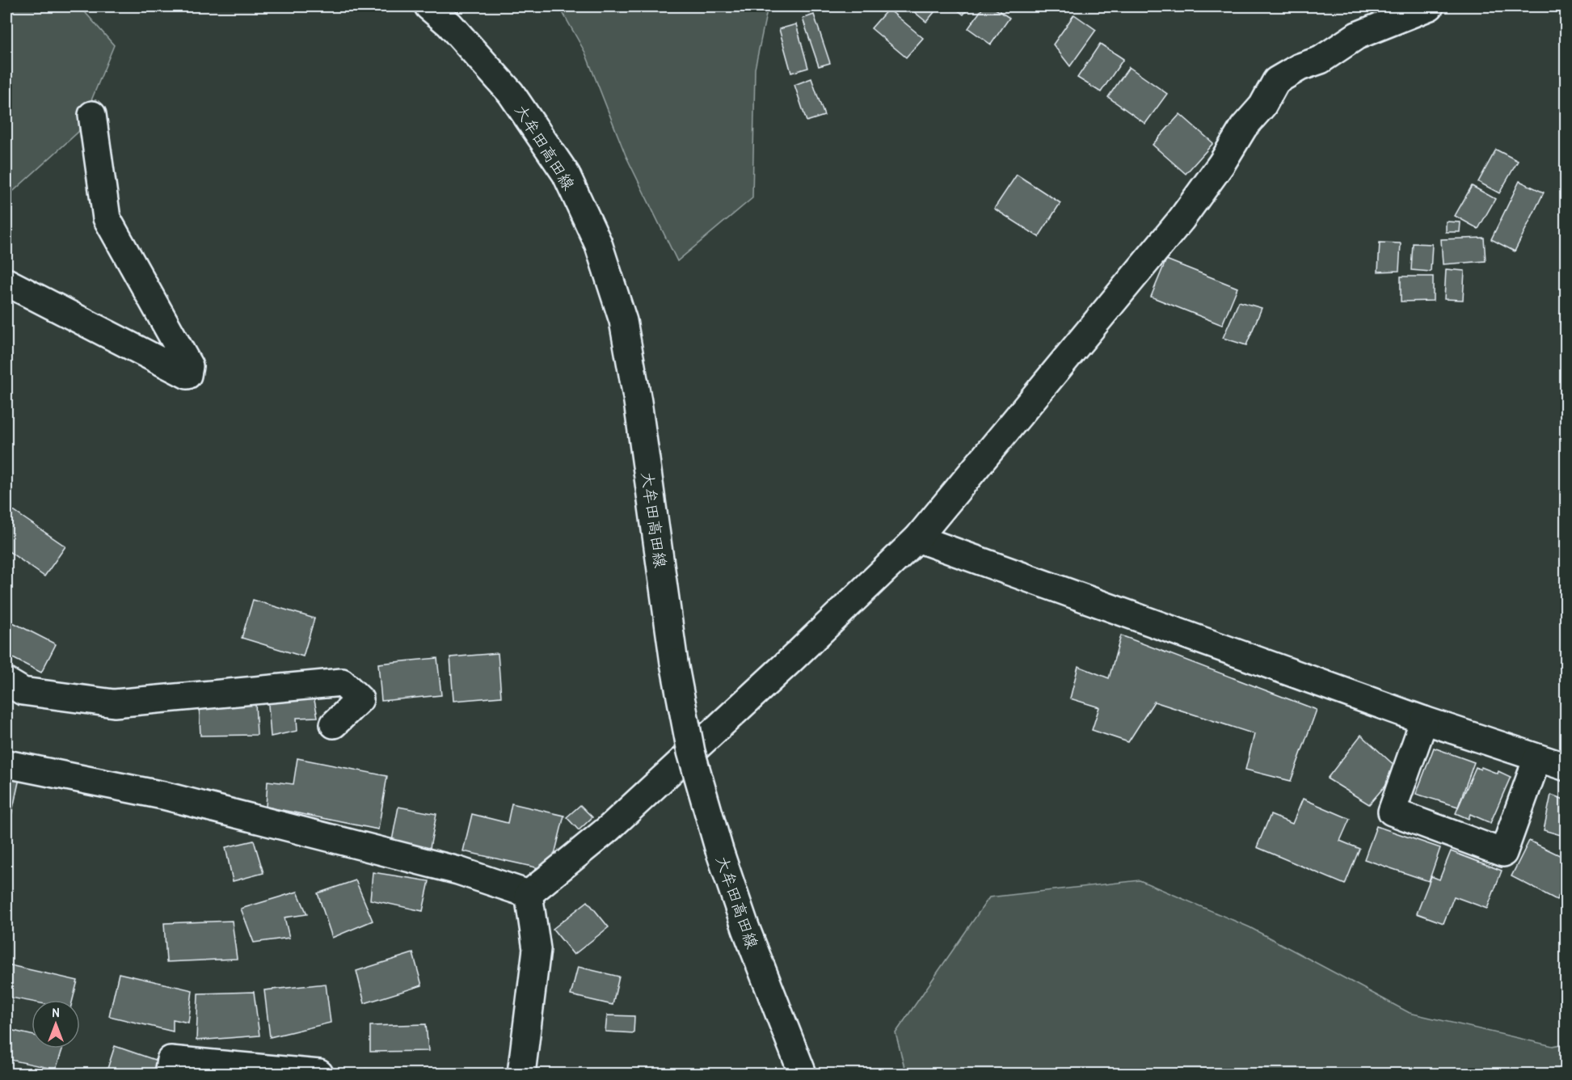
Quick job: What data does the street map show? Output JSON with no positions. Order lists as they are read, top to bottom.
{
  "streets": {
    "street": ["大牟田高田線"]
  },
  "north": "top"
}
